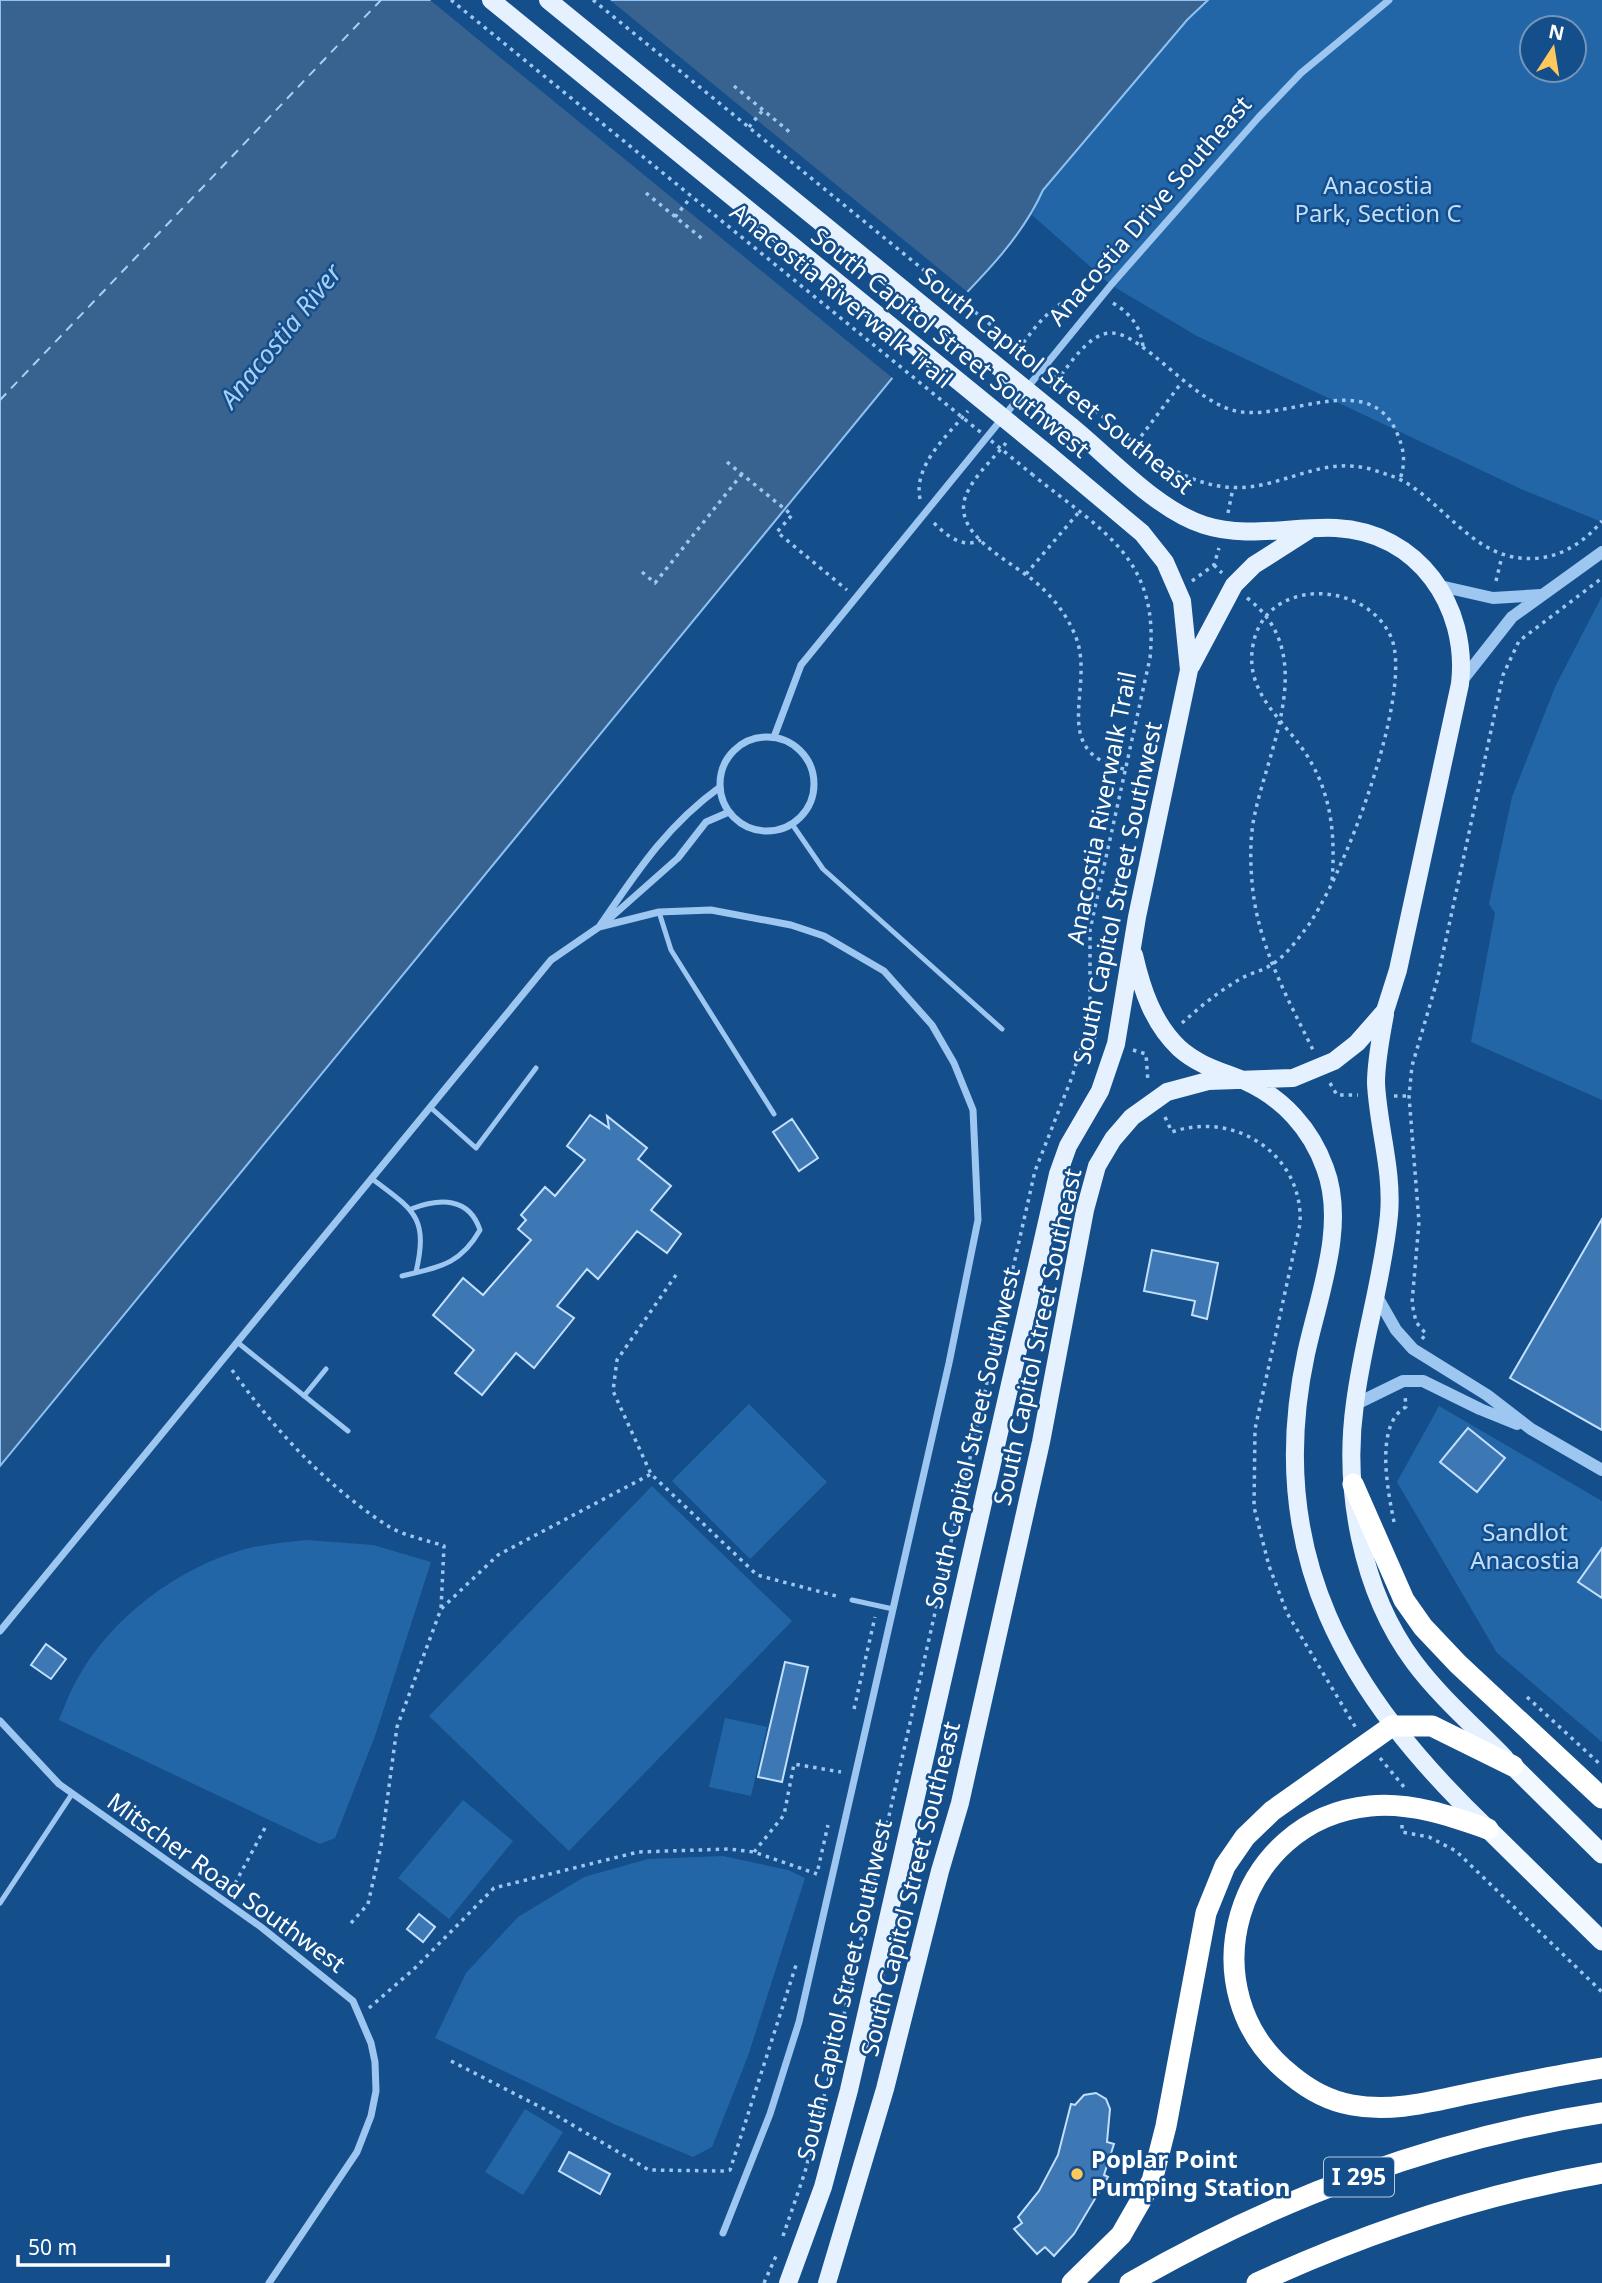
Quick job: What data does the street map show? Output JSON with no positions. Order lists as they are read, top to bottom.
{
  "streets": {
    "highway": ["I 295"],
    "main road": ["South Capitol Street Southwest", "South Capitol Street Southeast"],
    "street": ["Anacostia Drive Southeast", "Mitscher Road Southwest"],
    "path": ["Anacostia Riverwalk Trail"]
  },
  "water": ["Anacostia River"],
  "parks": ["Anacostia Park, Section C", "Sandlot Anacostia"],
  "places": ["Poplar Point Pumping Station"],
  "scale_bar": "50 m",
  "north": "top"
}
